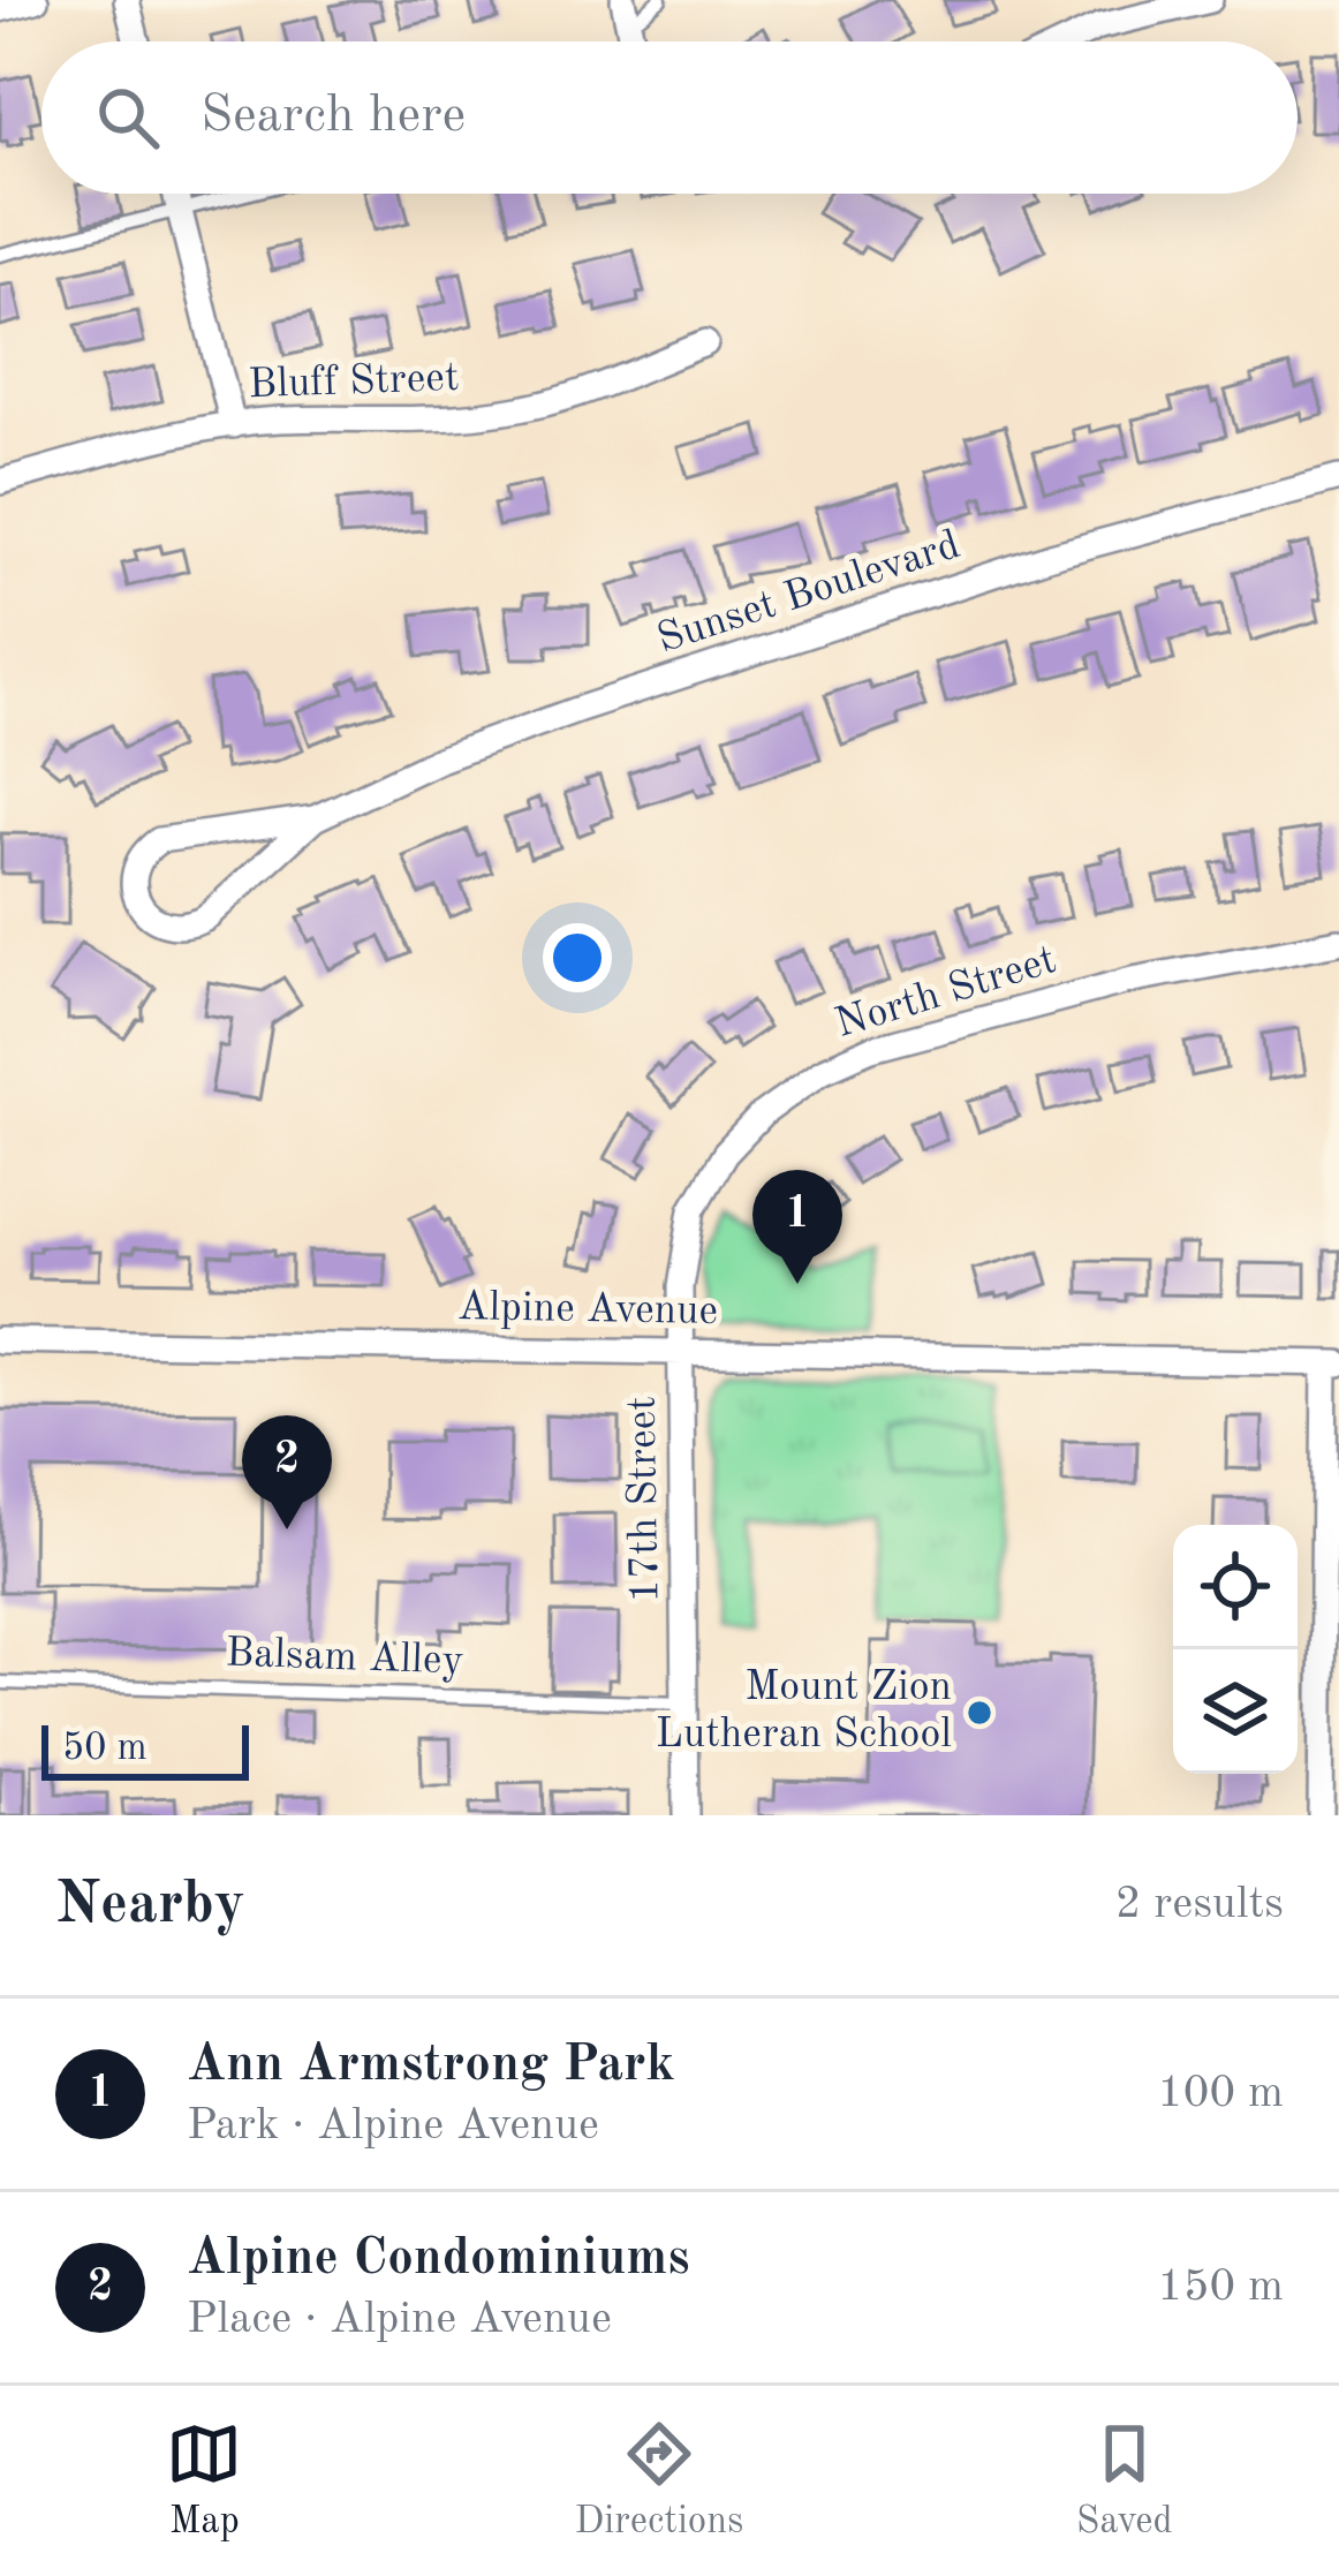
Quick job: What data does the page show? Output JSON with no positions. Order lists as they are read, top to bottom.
{
  "streets": {
    "street": [
      "Bluff Street",
      "Sunset Boulevard",
      "North Street",
      "Alpine Avenue",
      "17th Street"
    ],
    "lane": ["Balsam Alley"]
  },
  "crossings": [
    ["North Street", "Alpine Avenue"],
    ["North Street", "17th Street"],
    ["Alpine Avenue", "17th Street"],
    ["17th Street", "Balsam Alley"]
  ],
  "places": ["Mount Zion Lutheran School"],
  "scale_bar": "50 m",
  "page": {
    "search": "Search here",
    "pins": ["1", "2"],
    "scale": "50 m",
    "heading": ["Nearby", "2 results"],
    "list": [
      {
        "mark": "1",
        "name": "Ann Armstrong Park",
        "note": "Park · Alpine Avenue",
        "value": "100 m"
      },
      {
        "mark": "2",
        "name": "Alpine Condominiums",
        "note": "Place · Alpine Avenue",
        "value": "150 m"
      }
    ],
    "nav": ["Map", "Directions", "Saved"]
  }
}
